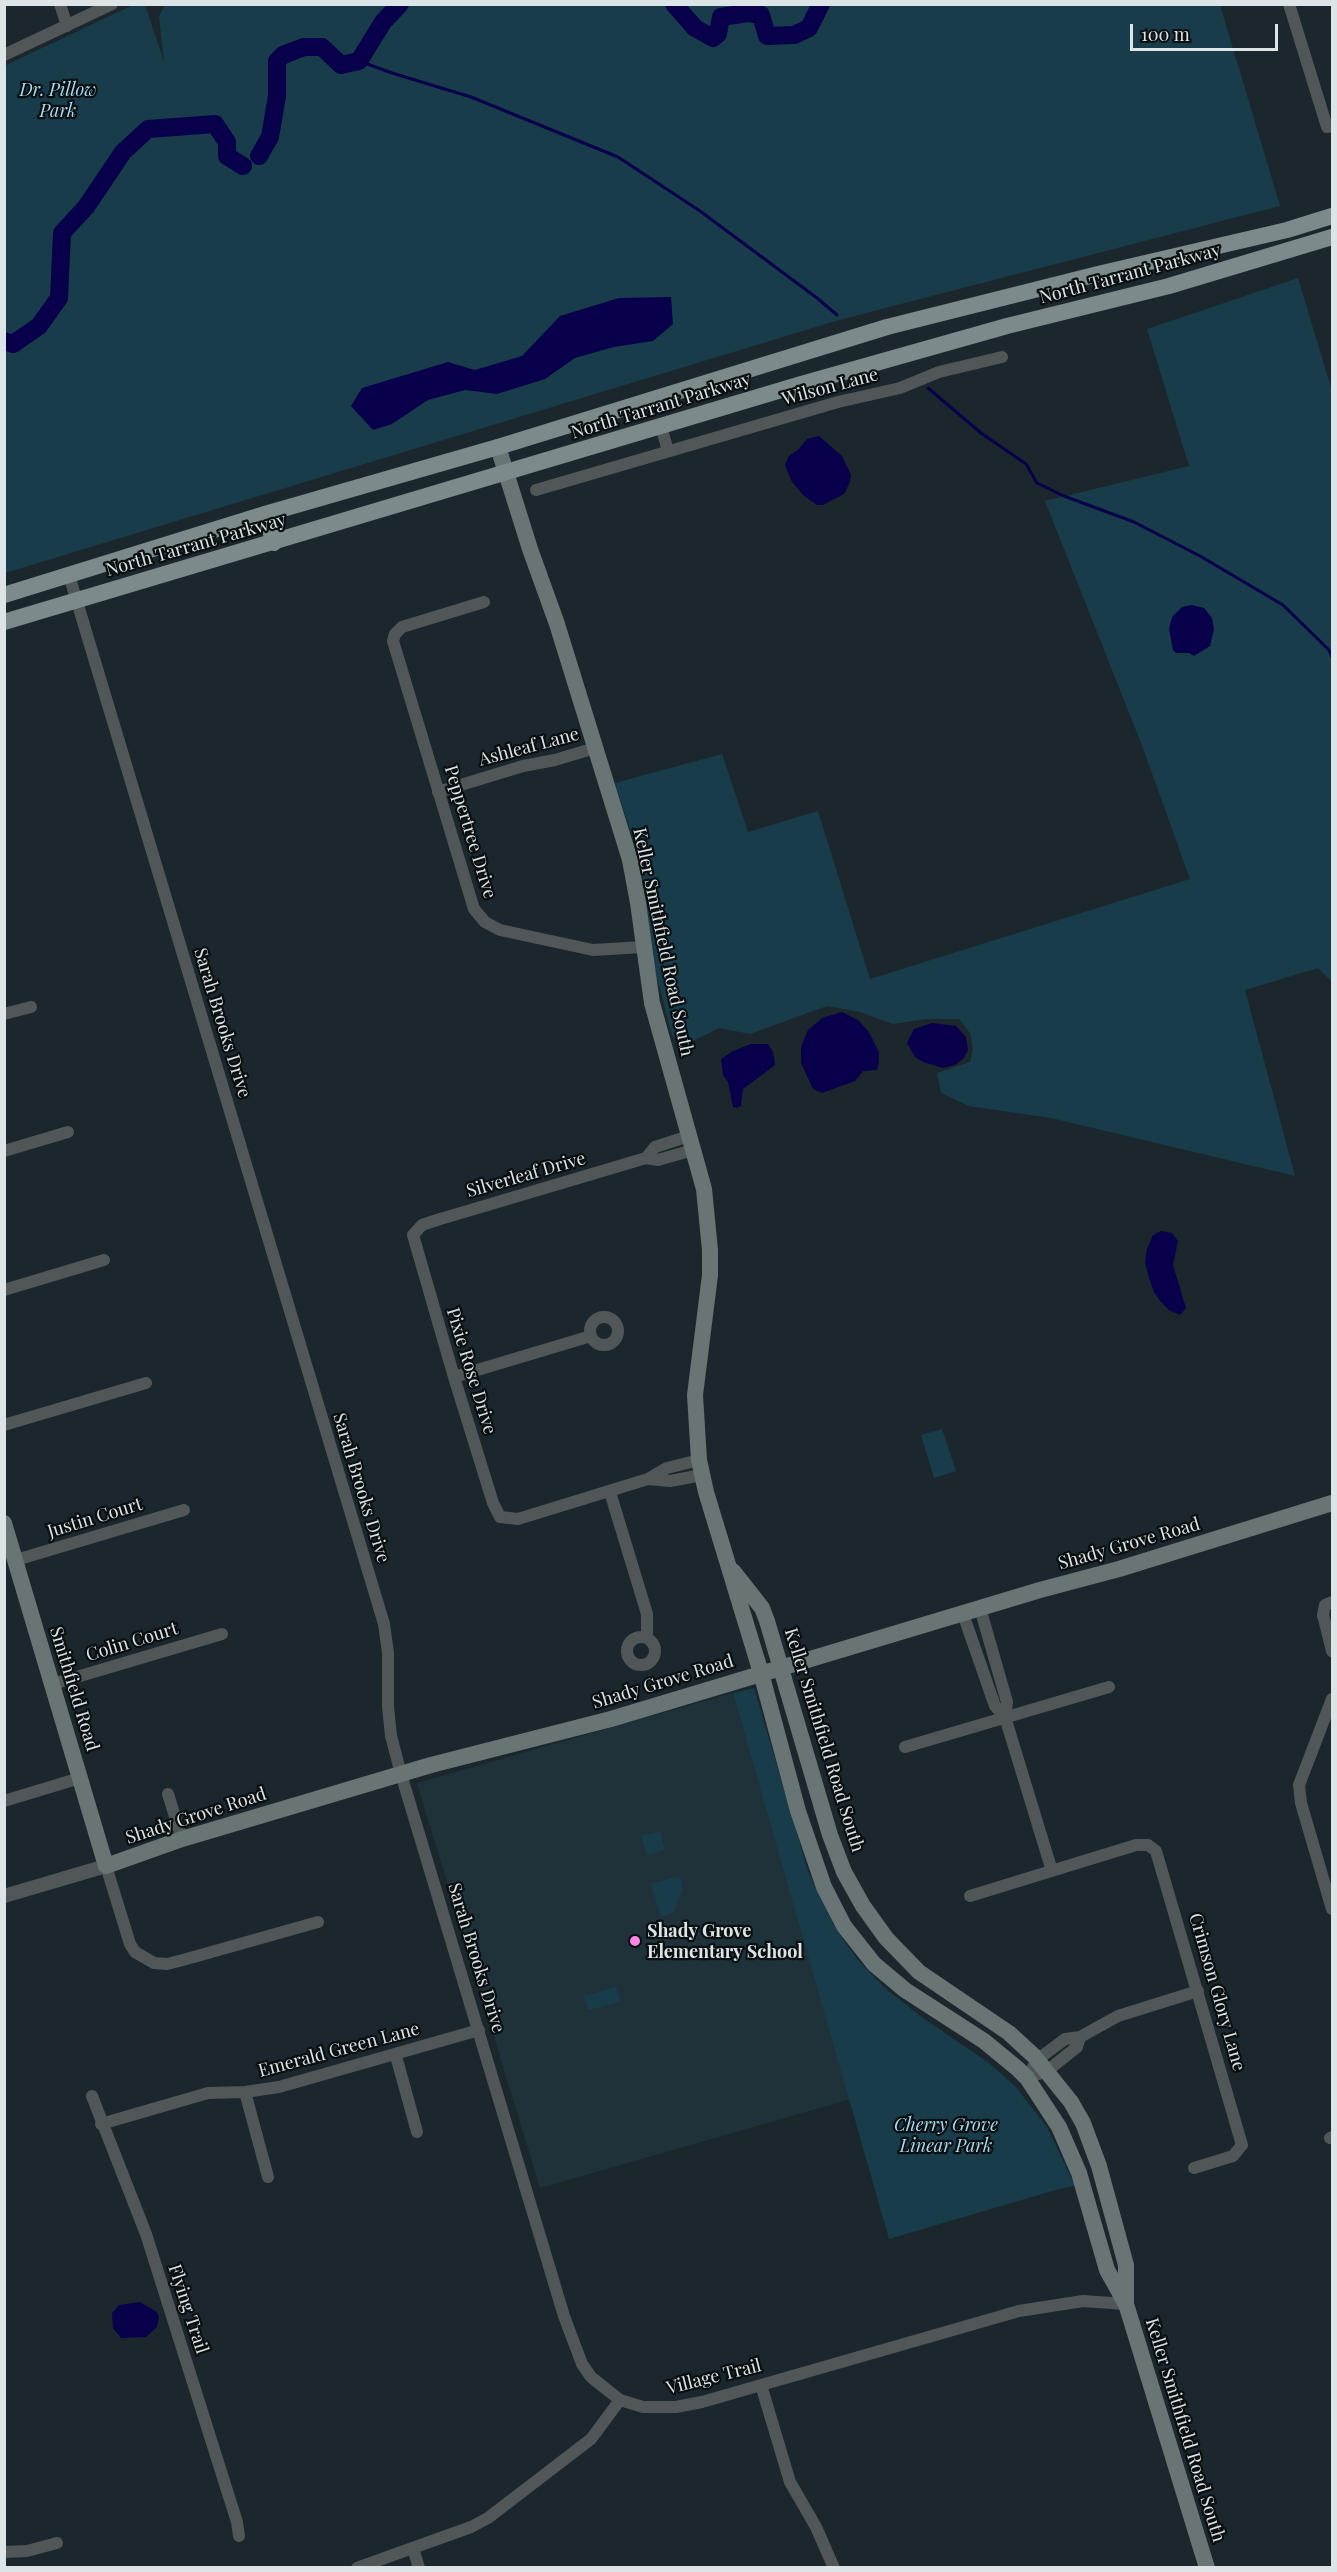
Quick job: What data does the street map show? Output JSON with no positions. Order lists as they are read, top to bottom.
{
  "streets": {
    "main road": [
      "North Tarrant Parkway",
      "Keller Smithfield Road South",
      "Shady Grove Road",
      "Smithfield Road"
    ],
    "street": [
      "Wilson Lane",
      "Ashleaf Lane",
      "Peppertree Drive",
      "Sarah Brooks Drive",
      "Silverleaf Drive",
      "Pixie Rose Drive",
      "Justin Court",
      "Colin Court",
      "Crimson Glory Lane",
      "Emerald Green Lane",
      "Flying Trail",
      "Village Trail"
    ]
  },
  "crossings": [
    ["North Tarrant Parkway", "Keller Smithfield Road South"],
    ["North Tarrant Parkway", "Sarah Brooks Drive"],
    ["Ashleaf Lane", "Peppertree Drive"],
    ["Ashleaf Lane", "Keller Smithfield Road South"],
    ["Peppertree Drive", "Keller Smithfield Road South"],
    ["Keller Smithfield Road South", "Silverleaf Drive"],
    ["Keller Smithfield Road South", "Shady Grove Road"],
    ["Keller Smithfield Road South", "Village Trail"],
    ["Sarah Brooks Drive", "Shady Grove Road"],
    ["Sarah Brooks Drive", "Emerald Green Lane"],
    ["Sarah Brooks Drive", "Village Trail"],
    ["Silverleaf Drive", "Pixie Rose Drive"],
    ["Justin Court", "Smithfield Road"],
    ["Shady Grove Road", "Smithfield Road"],
    ["Colin Court", "Smithfield Road"],
    ["Emerald Green Lane", "Flying Trail"]
  ],
  "parks": ["Dr. Pillow Park", "Cherry Grove Linear Park"],
  "places": ["Shady Grove Elementary School"],
  "scale_bar": "100 m"
}
